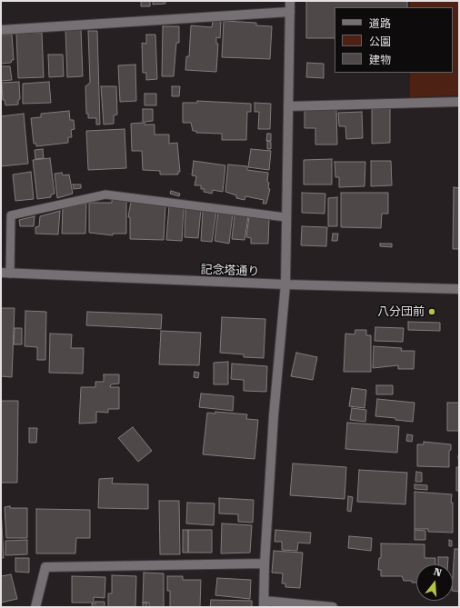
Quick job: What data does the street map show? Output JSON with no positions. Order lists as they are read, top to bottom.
{
  "streets": {
    "street": ["記念塔通り"]
  },
  "places": ["八分団前"],
  "legend": ["道路", "公園", "建物"],
  "north": "top"
}
